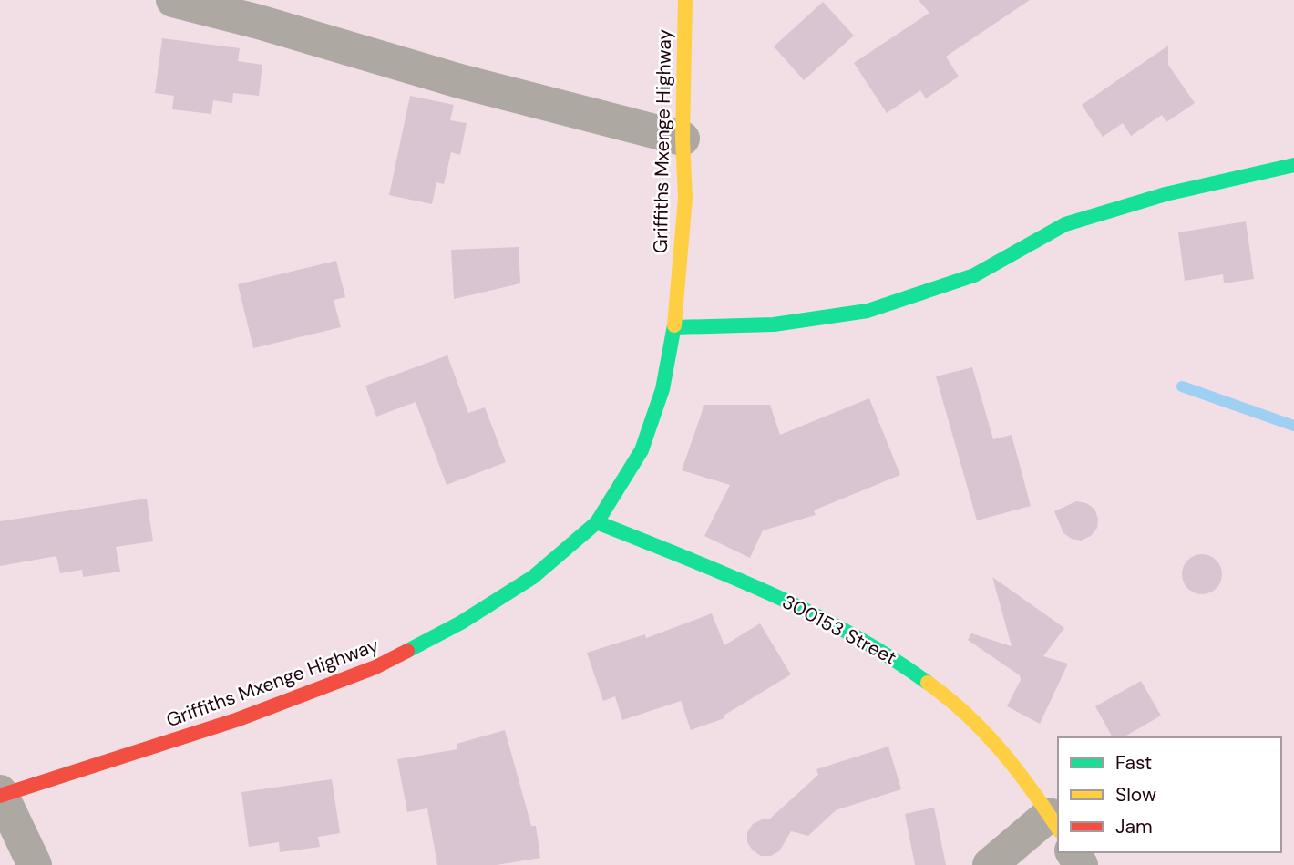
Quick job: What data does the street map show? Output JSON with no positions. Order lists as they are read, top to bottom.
{
  "streets": {
    "street": ["Griffiths Mxenge Highway", "300153 Street"]
  },
  "crossings": [
    ["Griffiths Mxenge Highway", "300153 Street"]
  ],
  "legend": ["Fast", "Slow", "Jam"]
}
